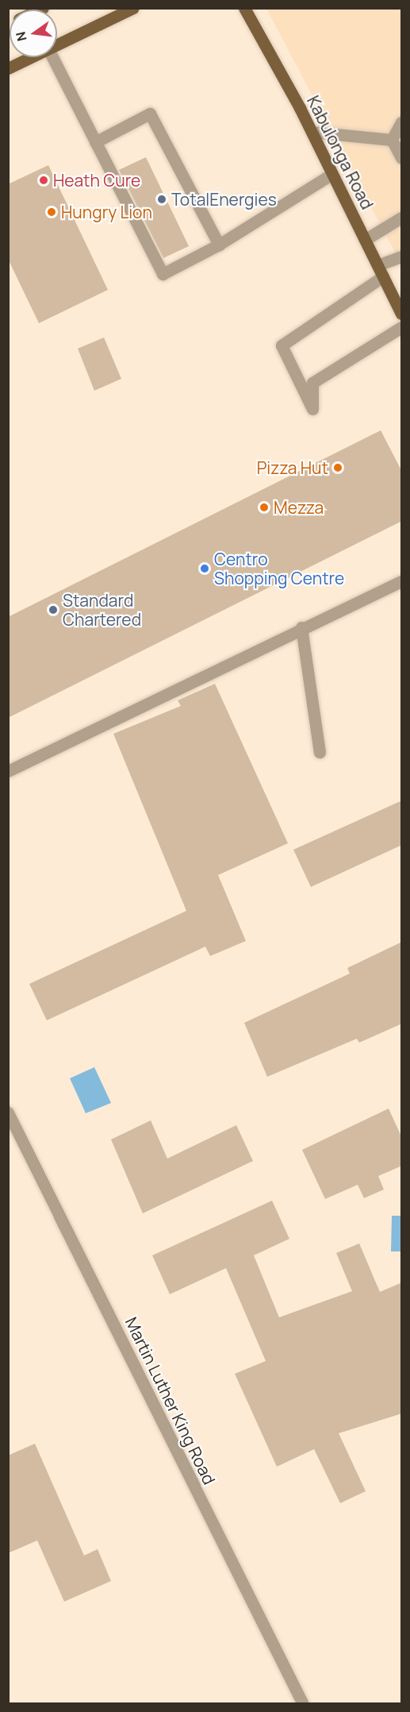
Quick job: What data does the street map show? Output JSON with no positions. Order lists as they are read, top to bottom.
{
  "streets": {
    "main road": ["Kabulonga Road"],
    "street": ["Martin Luther King Road"]
  },
  "places": [
    "Heath Cure",
    "TotalEnergies",
    "Hungry Lion",
    "Pizza Hut",
    "Mezza",
    "Centro Shopping Centre",
    "Standard Chartered"
  ],
  "north": "left"
}
